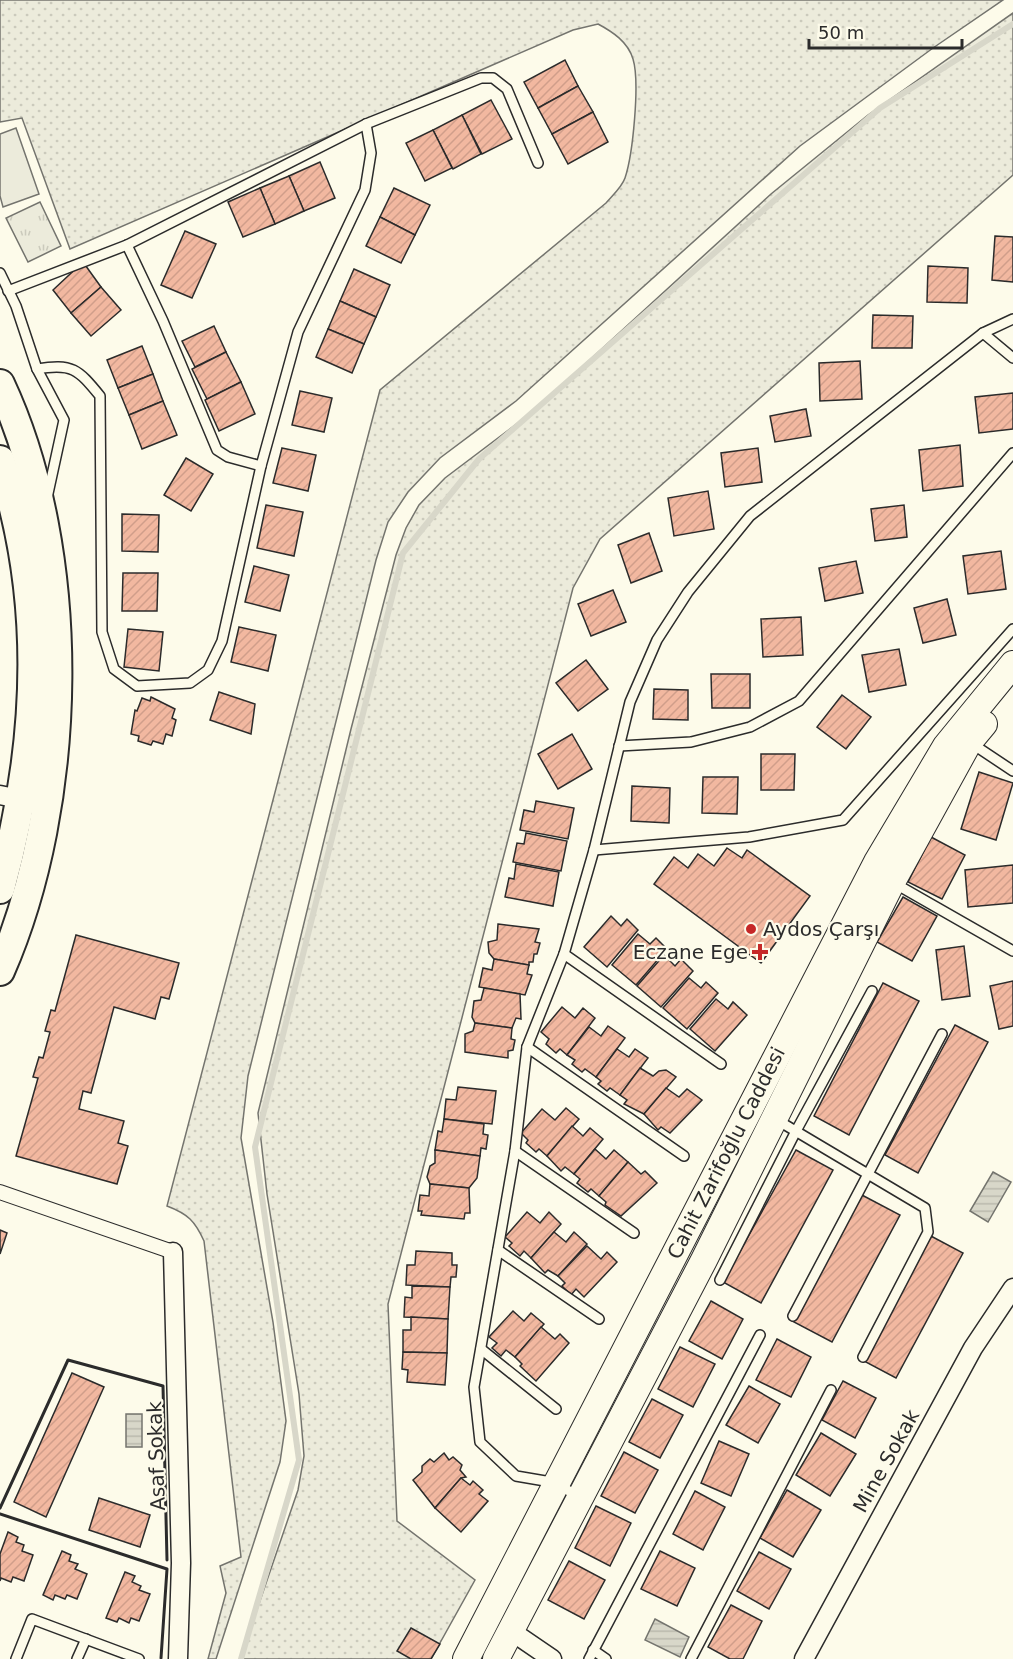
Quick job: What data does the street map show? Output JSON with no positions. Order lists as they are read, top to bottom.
{
  "streets": {
    "main road": ["Cahit Zarifoğlu Caddesi"],
    "street": ["Asaf Sokak", "Mine Sokak"]
  },
  "places": {
    "other": ["Aydos Çarşı"],
    "health": ["Eczane Ege"]
  },
  "scale_bar": "50 m"
}
